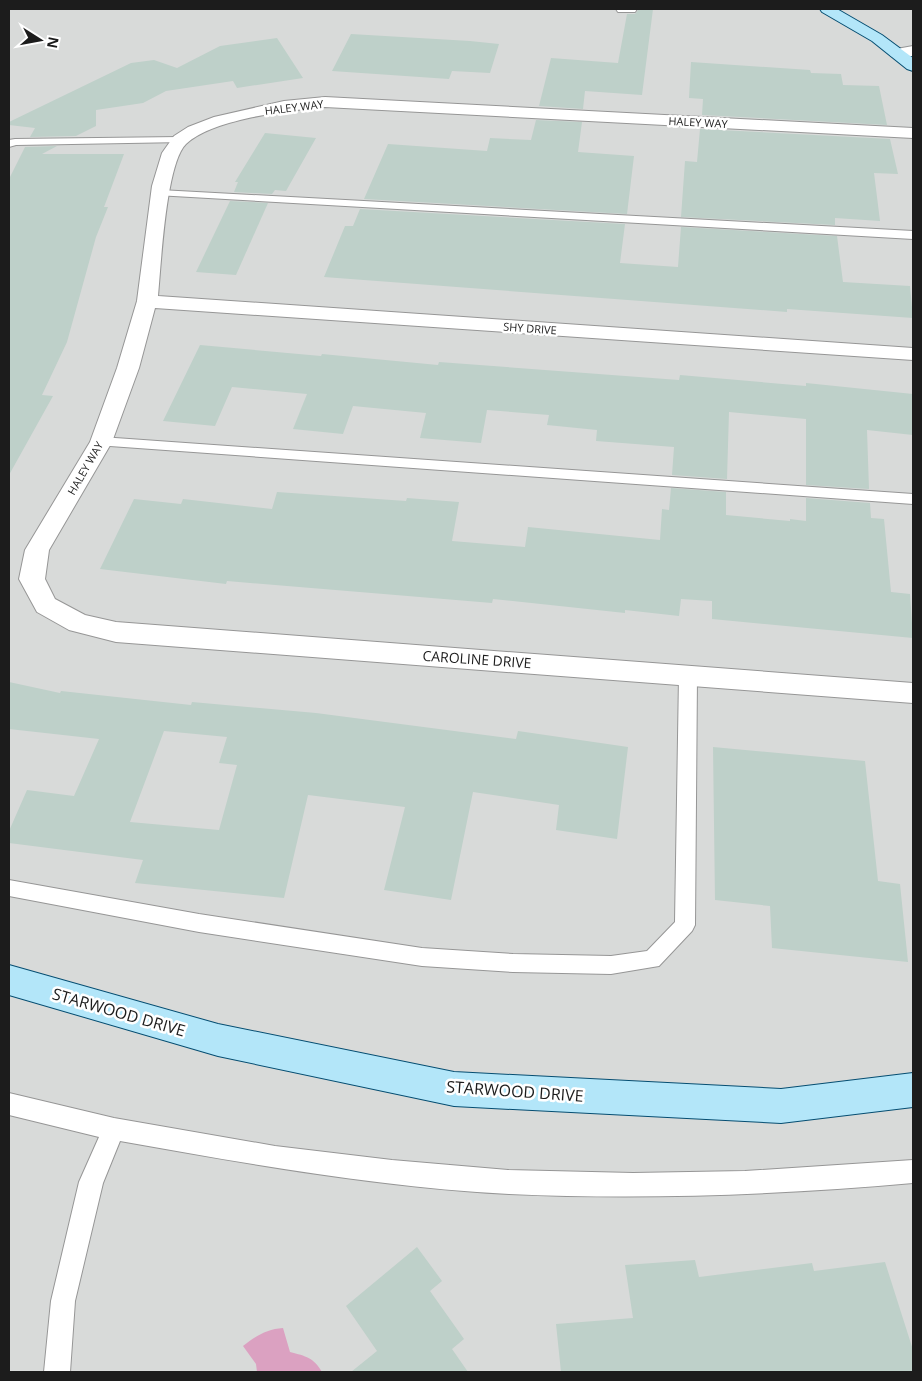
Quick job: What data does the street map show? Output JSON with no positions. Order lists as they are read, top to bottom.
{
  "streets": {
    "street": [
      "HALEY WAY",
      "SHY DRIVE",
      "CAROLINE DRIVE",
      "STARWOOD DRIVE"
    ]
  },
  "crossings": [
    ["HALEY WAY", "SHY DRIVE"],
    ["HALEY WAY", "CAROLINE DRIVE"]
  ],
  "north": "right"
}
